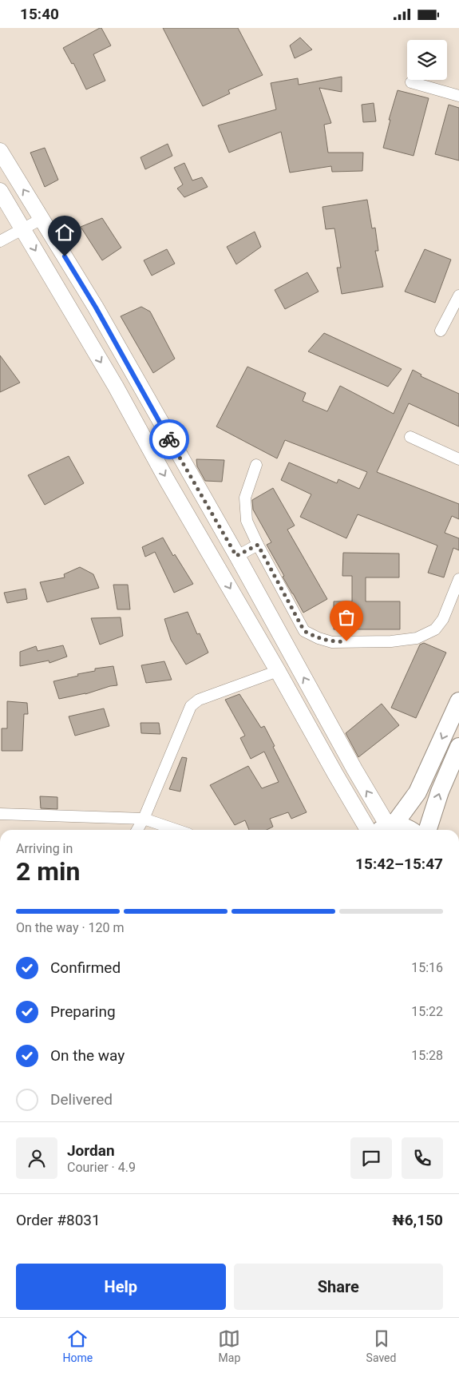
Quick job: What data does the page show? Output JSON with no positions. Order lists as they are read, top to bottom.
{
  "page": {
    "status": "15:40",
    "heading": ["2 min", "Arriving in", "15:42–15:47"],
    "panel": [
      "Jordan",
      "Courier · 4.9",
      "Order #8031",
      "₦6,150"
    ],
    "bar": "On the way · 120 m",
    "list": [
      ["Confirmed", "15:16"],
      ["Preparing", "15:22"],
      ["On the way", "15:28"],
      "Delivered"
    ],
    "buttons": ["Help", "Share"],
    "tabs": ["Home", "Map", "Saved"]
  }
}
